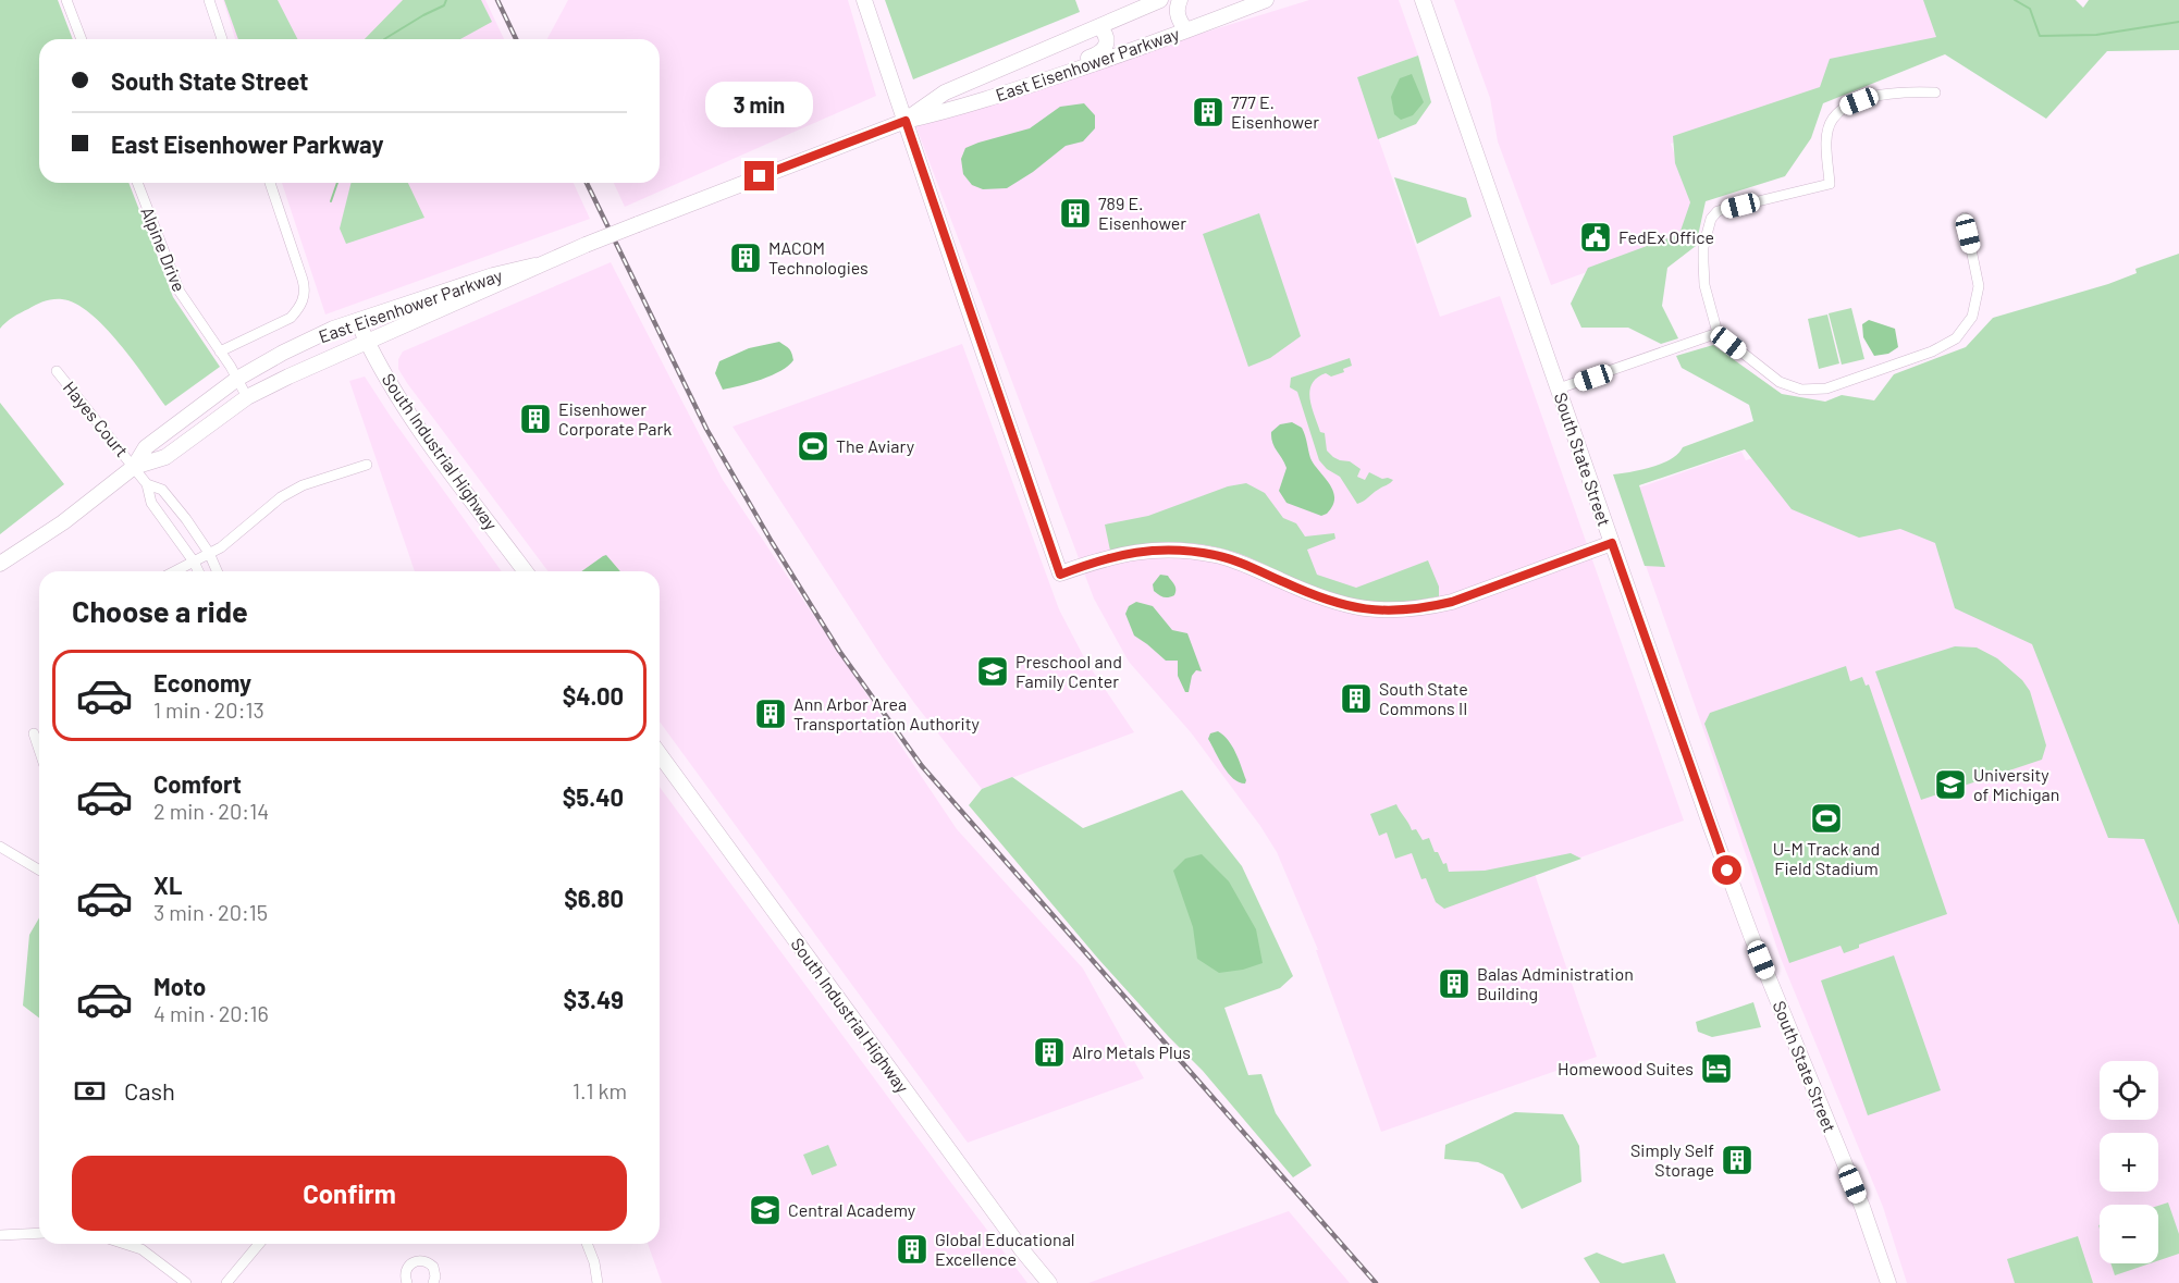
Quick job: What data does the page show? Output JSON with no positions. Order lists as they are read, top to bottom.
{
  "streets": {
    "main road": ["East Eisenhower Parkway", "South Industrial Highway", "South State Street"],
    "street": ["Alpine Drive", "Hayes Court"]
  },
  "crossings": [
    ["East Eisenhower Parkway", "Alpine Drive"],
    ["East Eisenhower Parkway", "Hayes Court"],
    ["East Eisenhower Parkway", "South Industrial Highway"]
  ],
  "places": {
    "building": [
      "777 E. Eisenhower",
      "789 E. Eisenhower",
      "MACOM Technologies",
      "Eisenhower Corporate Park",
      "South State Commons II",
      "Ann Arbor Area Transportation Authority",
      "Balas Administration Building",
      "Alro Metals Plus",
      "Simply Self Storage",
      "Global Educational Excellence"
    ],
    "public building": ["FedEx Office"],
    "sports": ["The Aviary", "U-M Track and Field Stadium"],
    "school or university": ["Preschool and Family Center", "University of Michigan", "Central Academy"],
    "hotel": ["Homewood Suites"]
  },
  "page": {
    "banner": ["South State Street", "East Eisenhower Parkway"],
    "bubble": "3 min",
    "heading": "Choose a ride",
    "list": [
      {
        "name": "Economy",
        "note": "1 min · 20:13",
        "value": "$4.00"
      },
      {
        "name": "Comfort",
        "note": "2 min · 20:14",
        "value": "$5.40"
      },
      {
        "name": "XL",
        "note": "3 min · 20:15",
        "value": "$6.80"
      },
      {
        "name": "Moto",
        "note": "4 min · 20:16",
        "value": "$3.49"
      }
    ],
    "pay": ["Cash", "1.1 km"],
    "map_buttons": ["+", "−"],
    "buttons": "Confirm"
  }
}
